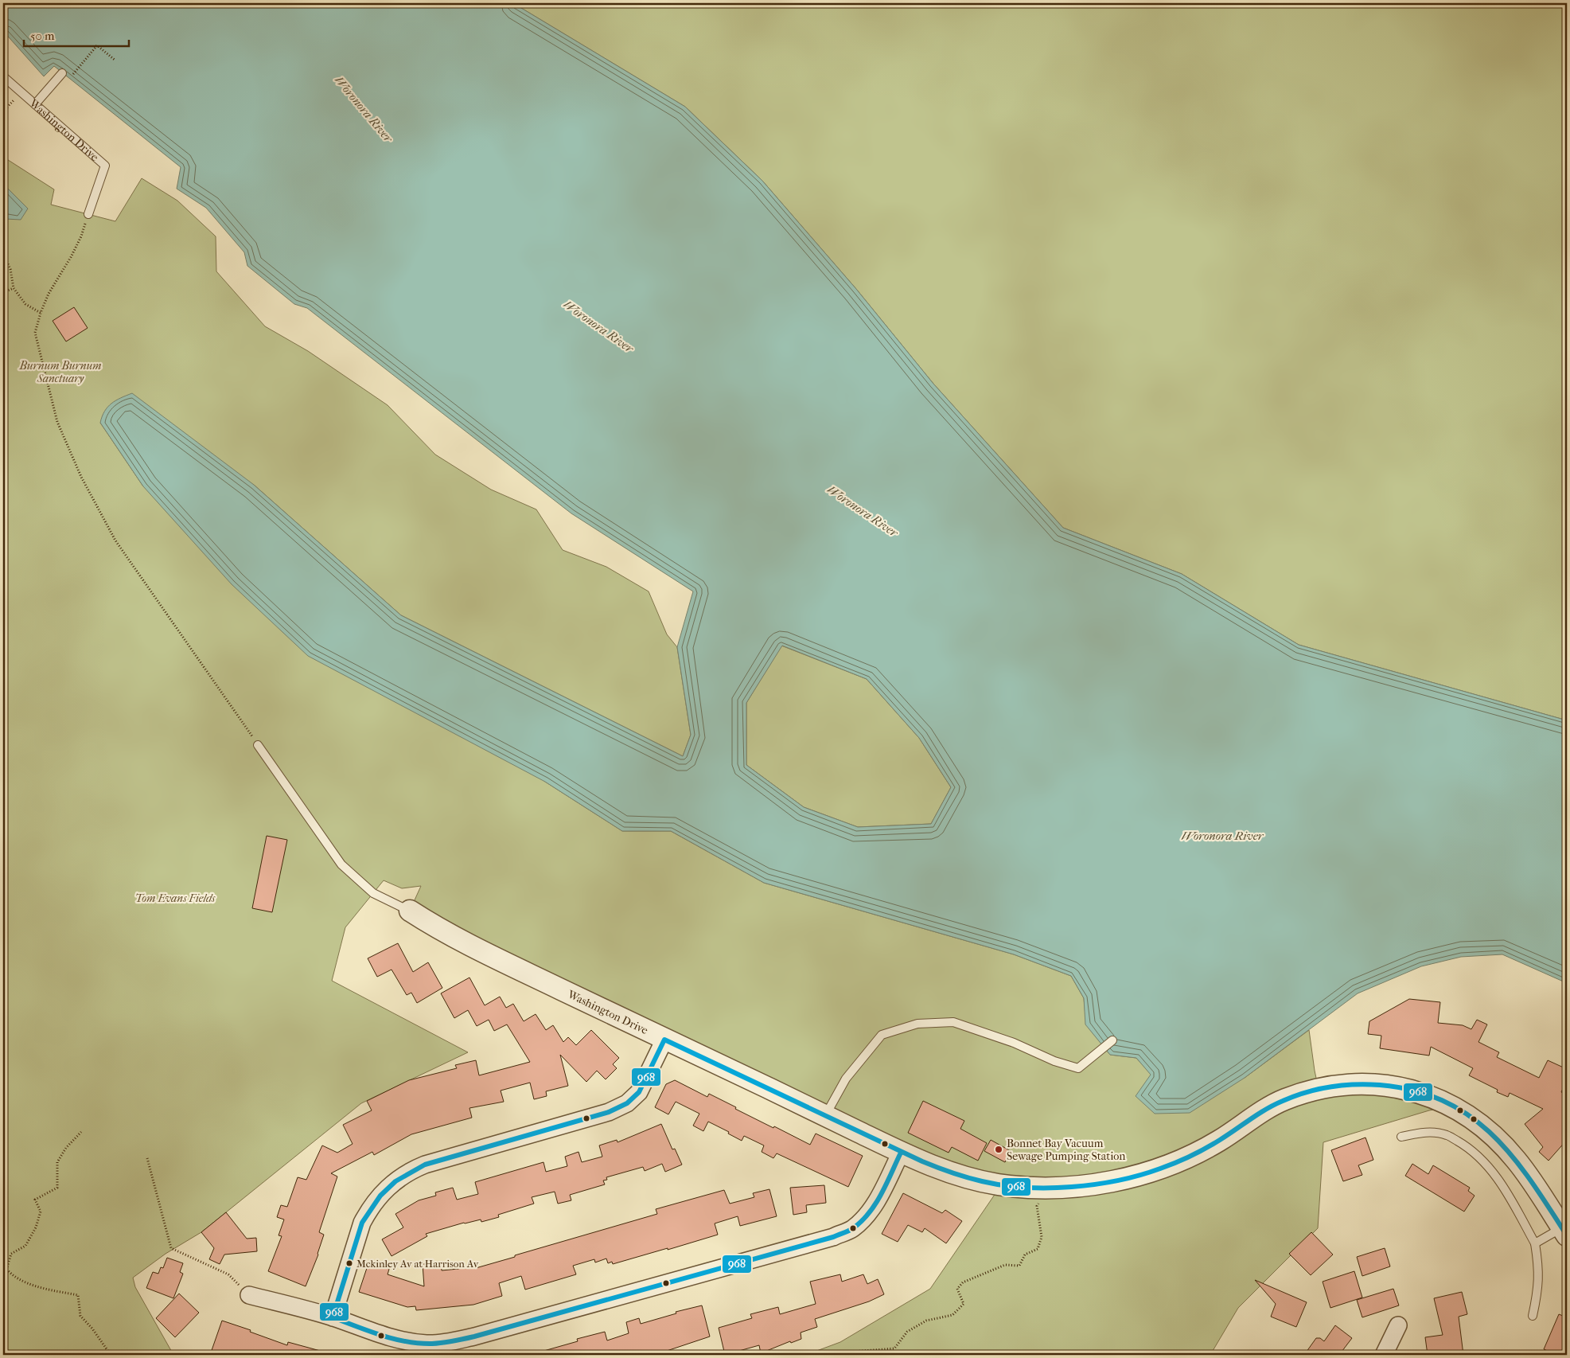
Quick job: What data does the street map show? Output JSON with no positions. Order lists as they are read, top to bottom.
{
  "streets": {
    "street": ["Washington Drive"]
  },
  "water": ["Woronora River"],
  "parks": ["Burnum Burnum Sanctuary", "Tom Evans Fields"],
  "places": ["Bonnet Bay Vacuum Sewage Pumping Station", "Mckinley Av at Harrison Av"],
  "lines": ["transit line 968"],
  "scale_bar": "50 m"
}
